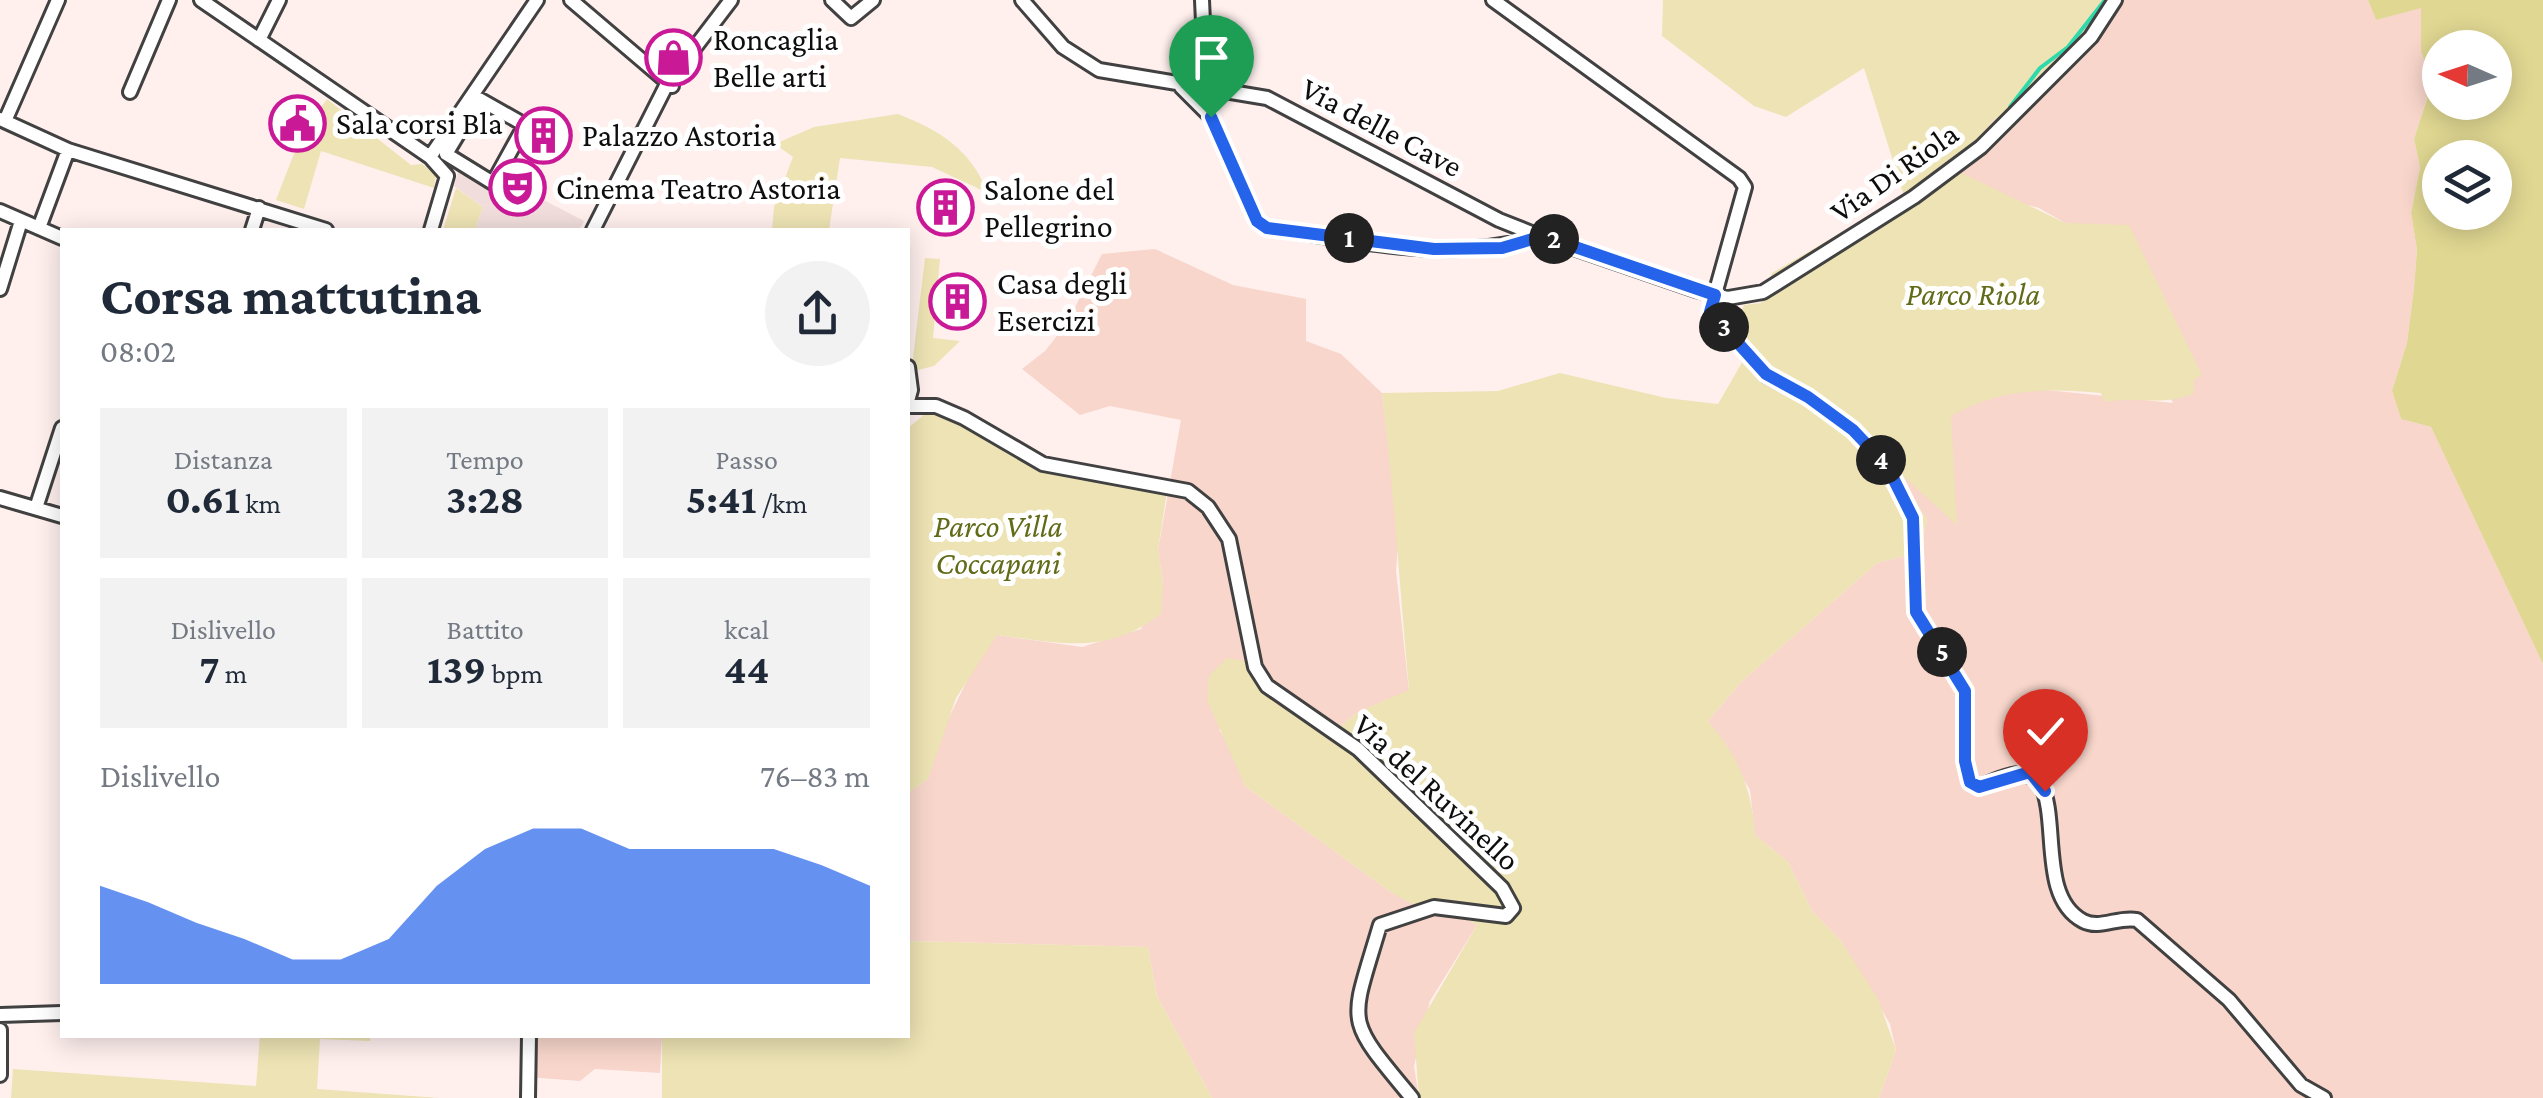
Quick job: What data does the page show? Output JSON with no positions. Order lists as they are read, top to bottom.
{
  "streets": {
    "street": ["Via delle Cave", "Via Di Riola", "Via del Ruvinello"]
  },
  "crossings": [
    ["Via delle Cave", "Via Di Riola"]
  ],
  "parks": ["Parco Riola", "Parco Villa Coccapani"],
  "places": {
    "shop": ["Roncaglia Belle arti"],
    "public building": ["Sala corsi Bla"],
    "building": ["Palazzo Astoria", "Salone del Pellegrino", "Casa degli Esercizi"],
    "theatre": ["Cinema Teatro Astoria"]
  },
  "north": "left",
  "page": {
    "pins": [
      "1",
      "2",
      "3",
      "4",
      "5"
    ],
    "heading": ["Corsa mattutina", "08:02"],
    "stats": [
      ["Distanza", "0.61 km"],
      ["Tempo", "3:28"],
      ["Passo", "5:41 /km"],
      ["Dislivello", "7 m"],
      ["Battito", "139 bpm"],
      ["kcal", "44"]
    ],
    "chart": ["Dislivello", "76–83 m"]
  }
}
